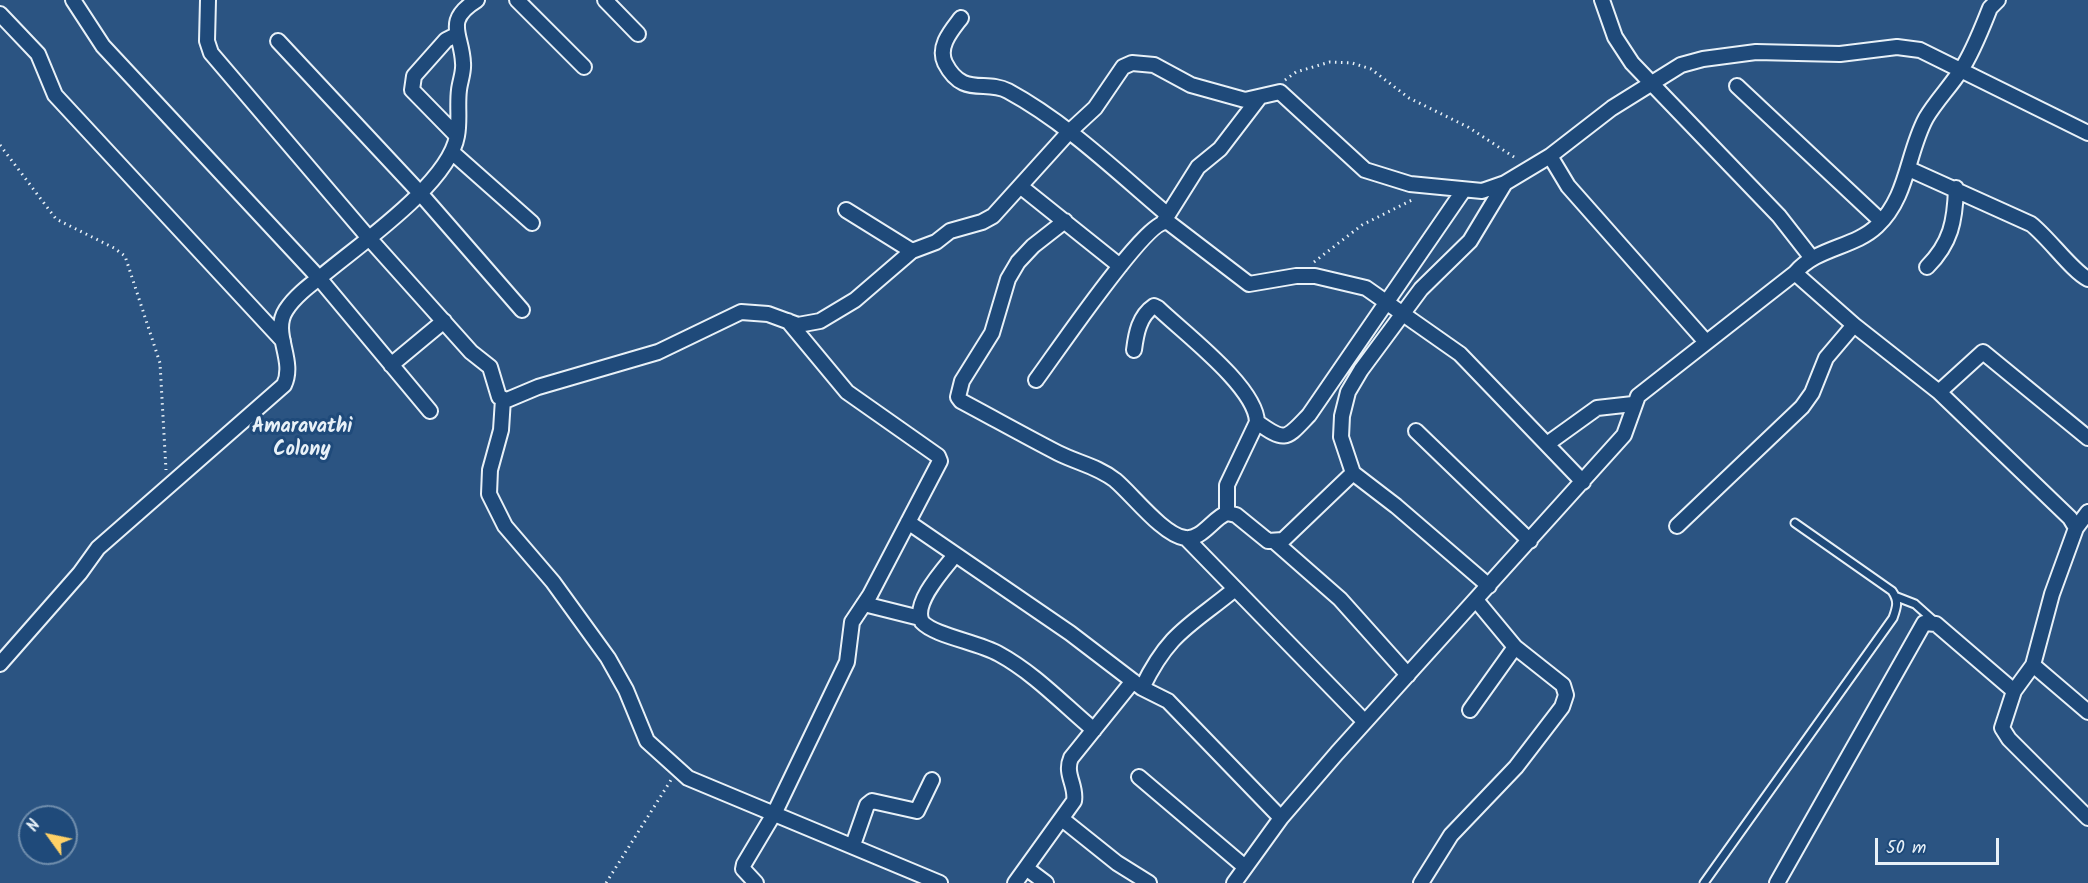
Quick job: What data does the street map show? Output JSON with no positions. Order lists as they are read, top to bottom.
{
  "districts": ["Amaravathi Colony"],
  "scale_bar": "50 m",
  "north": "top left"
}
